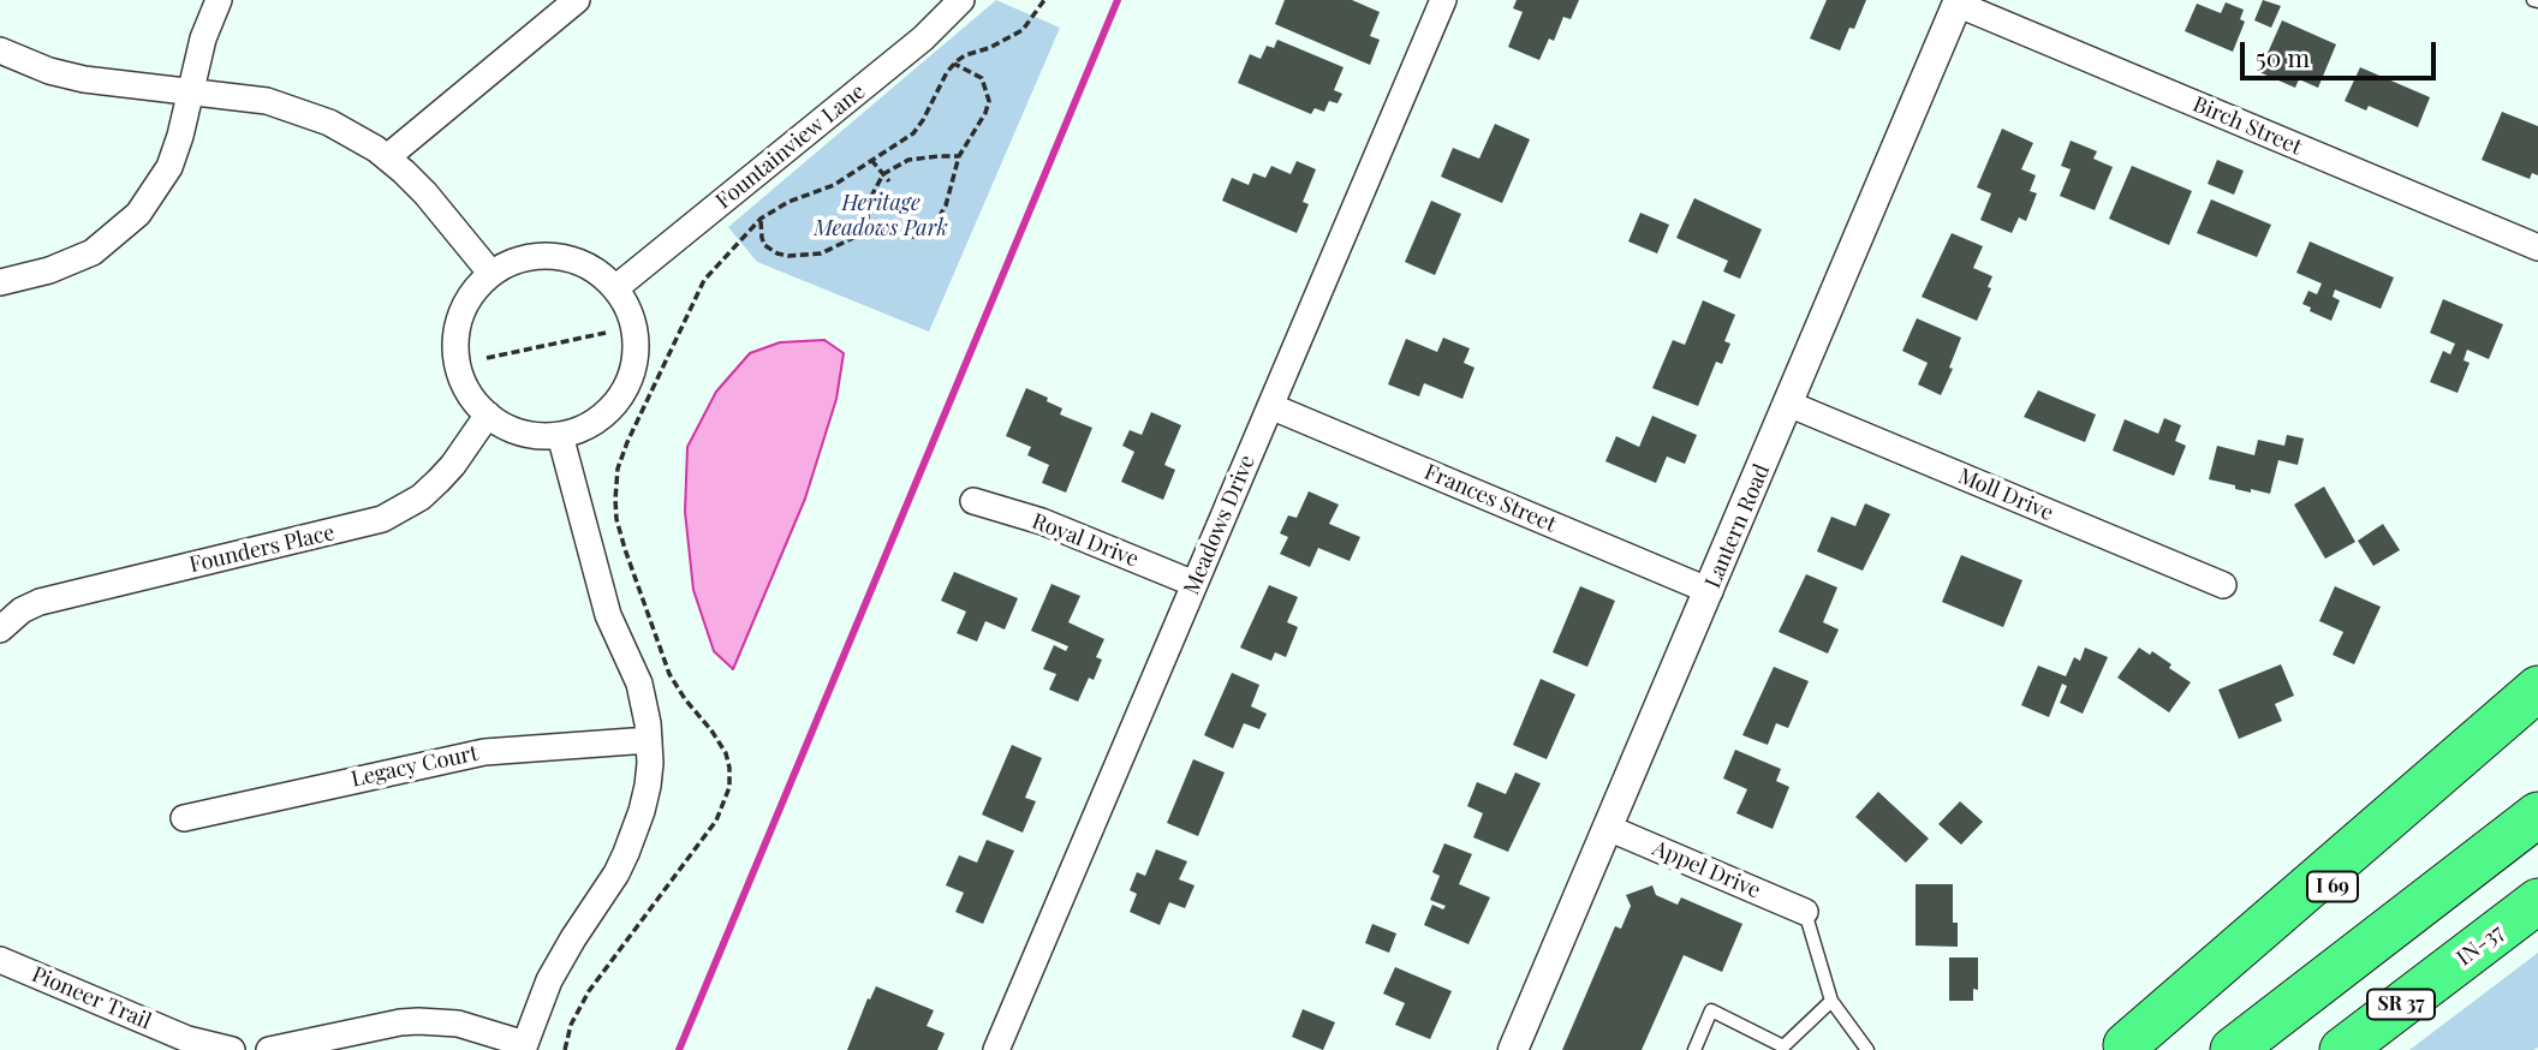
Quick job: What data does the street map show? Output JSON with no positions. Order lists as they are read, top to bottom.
{
  "streets": {
    "highway": ["I 69", "IN-37", "SR 37"],
    "street": [
      "Birch Street",
      "Fountainview Lane",
      "Moll Drive",
      "Frances Street",
      "Meadows Drive",
      "Lantern Road",
      "Royal Drive",
      "Founders Place",
      "Legacy Court",
      "Appel Drive",
      "Pioneer Trail"
    ]
  },
  "crossings": [
    ["Birch Street", "Lantern Road"],
    ["Fountainview Lane", "Founders Place"],
    ["Moll Drive", "Lantern Road"],
    ["Frances Street", "Meadows Drive"],
    ["Frances Street", "Lantern Road"],
    ["Meadows Drive", "Royal Drive"],
    ["Lantern Road", "Appel Drive"]
  ],
  "parks": ["Heritage Meadows Park"],
  "scale_bar": "50 m"
}
